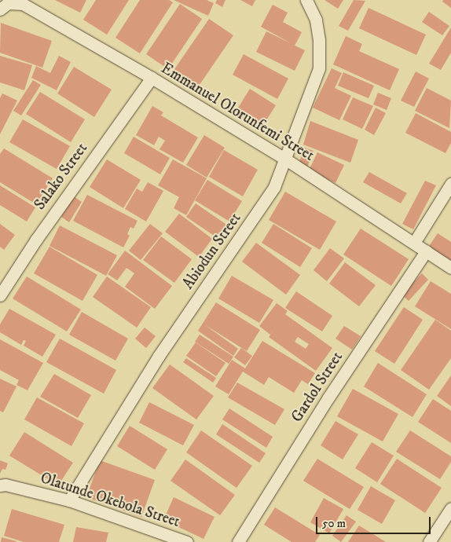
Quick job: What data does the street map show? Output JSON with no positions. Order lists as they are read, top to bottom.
{
  "streets": {
    "street": [
      "Emmanuel Olorunfemi Street",
      "Salako Street",
      "Abiodun Street",
      "Gardol Street",
      "Olatunde Okebola Street"
    ]
  },
  "crossings": [
    ["Emmanuel Olorunfemi Street", "Salako Street"],
    ["Emmanuel Olorunfemi Street", "Abiodun Street"],
    ["Emmanuel Olorunfemi Street", "Gardol Street"],
    ["Abiodun Street", "Olatunde Okebola Street"]
  ],
  "scale_bar": "50 m"
}
